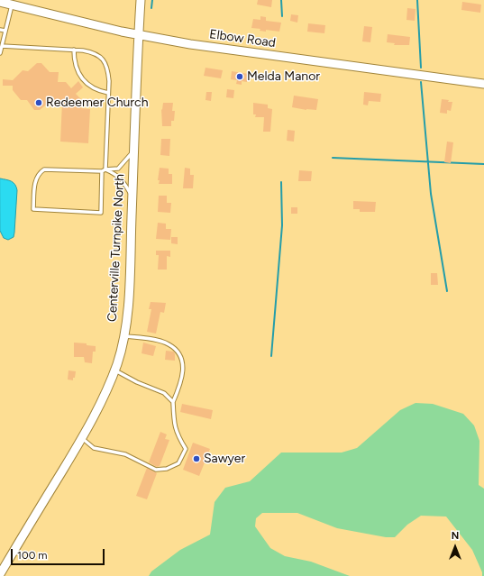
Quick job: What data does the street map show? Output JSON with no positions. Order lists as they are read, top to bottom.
{
  "streets": {
    "main road": ["Elbow Road", "Centerville Turnpike North"]
  },
  "crossings": [
    ["Elbow Road", "Centerville Turnpike North"]
  ],
  "places": ["Melda Manor", "Redeemer Church", "Sawyer"],
  "scale_bar": "100 m",
  "north": "top"
}
